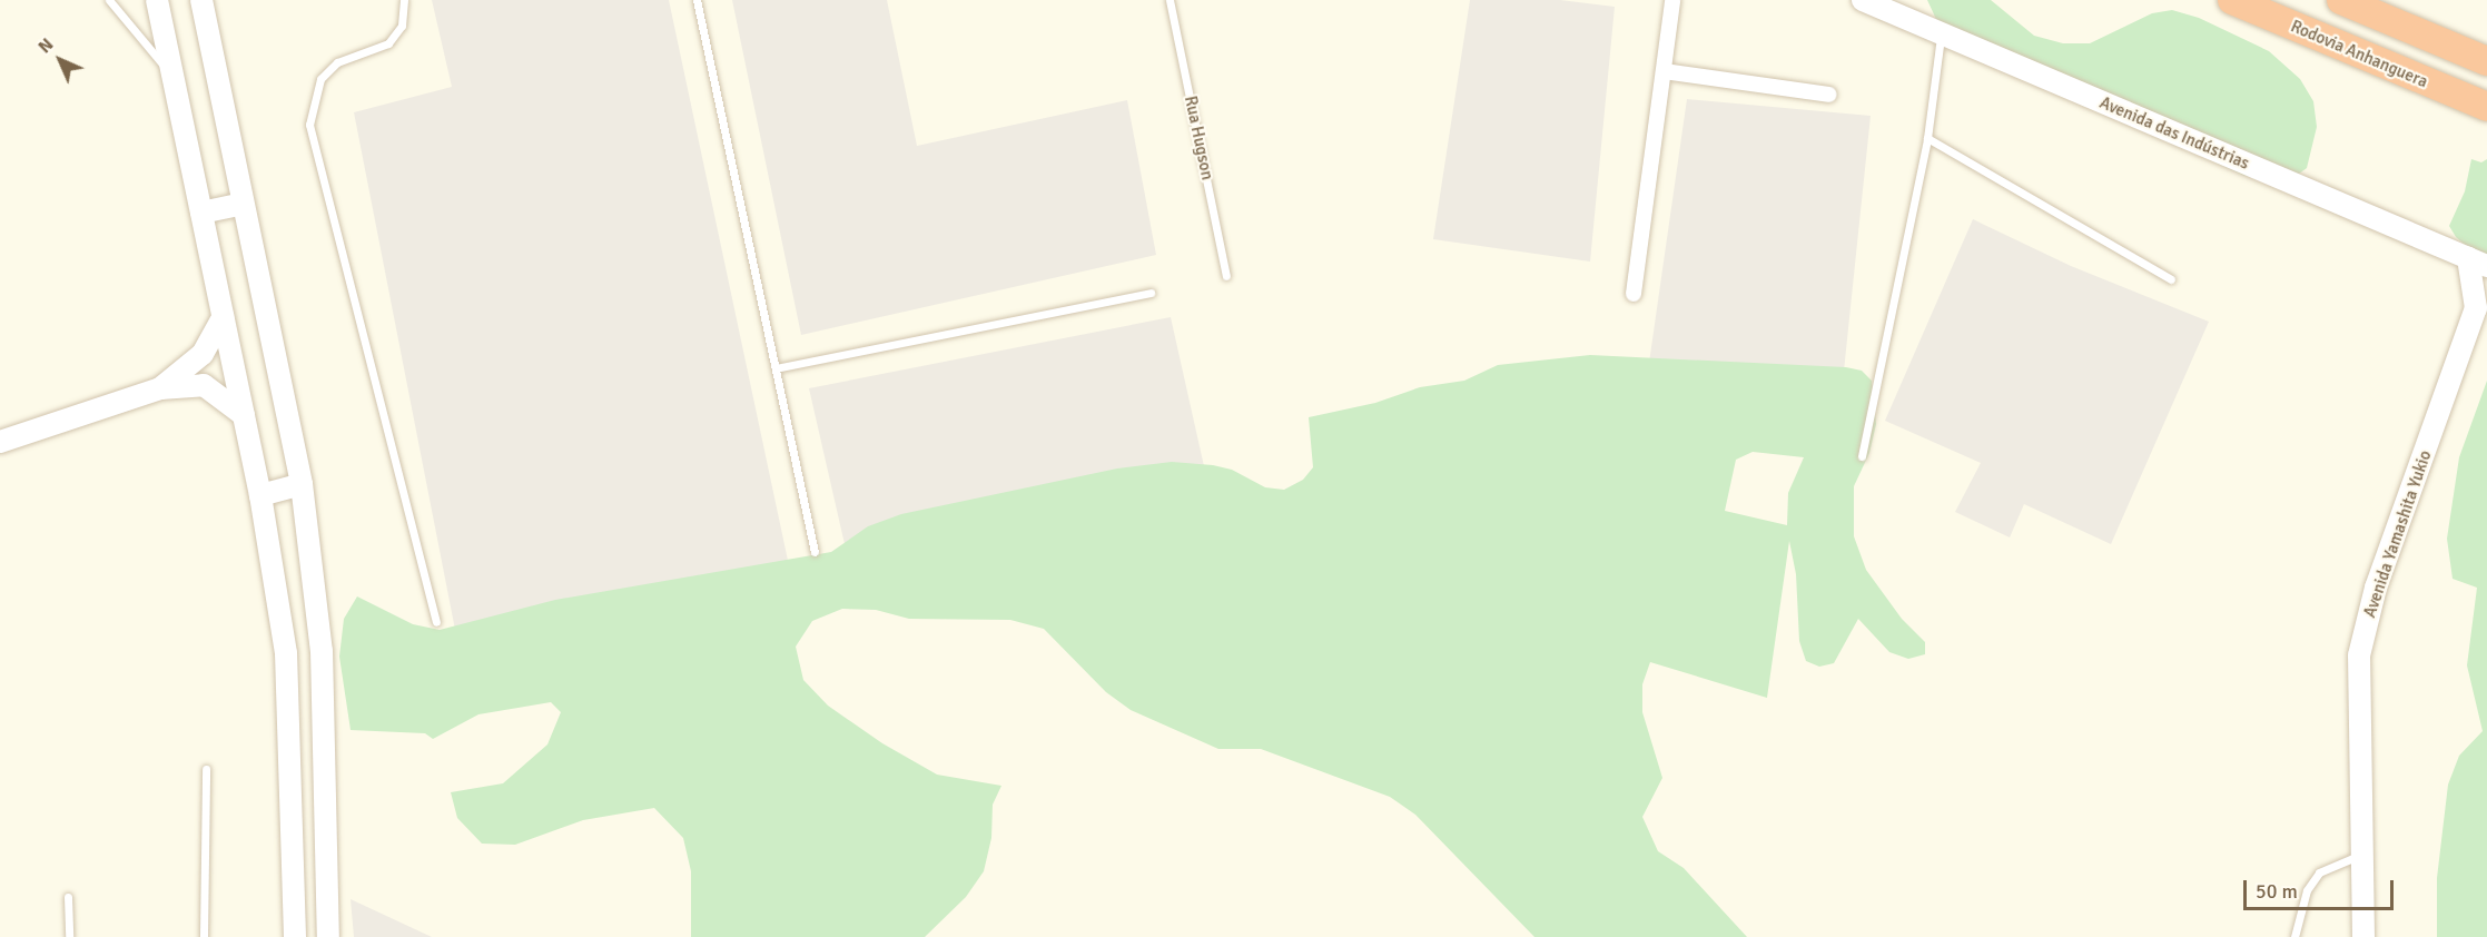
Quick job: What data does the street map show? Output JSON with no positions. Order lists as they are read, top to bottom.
{
  "streets": {
    "highway": ["Rodovia Anhanguera"],
    "main road": ["Avenida das Indústrias", "Avenida Yamashita Yukio"],
    "lane": ["Rua Hugson"]
  },
  "crossings": [
    ["Avenida das Indústrias", "Avenida Yamashita Yukio"]
  ],
  "scale_bar": "50 m",
  "north": "top left"
}
